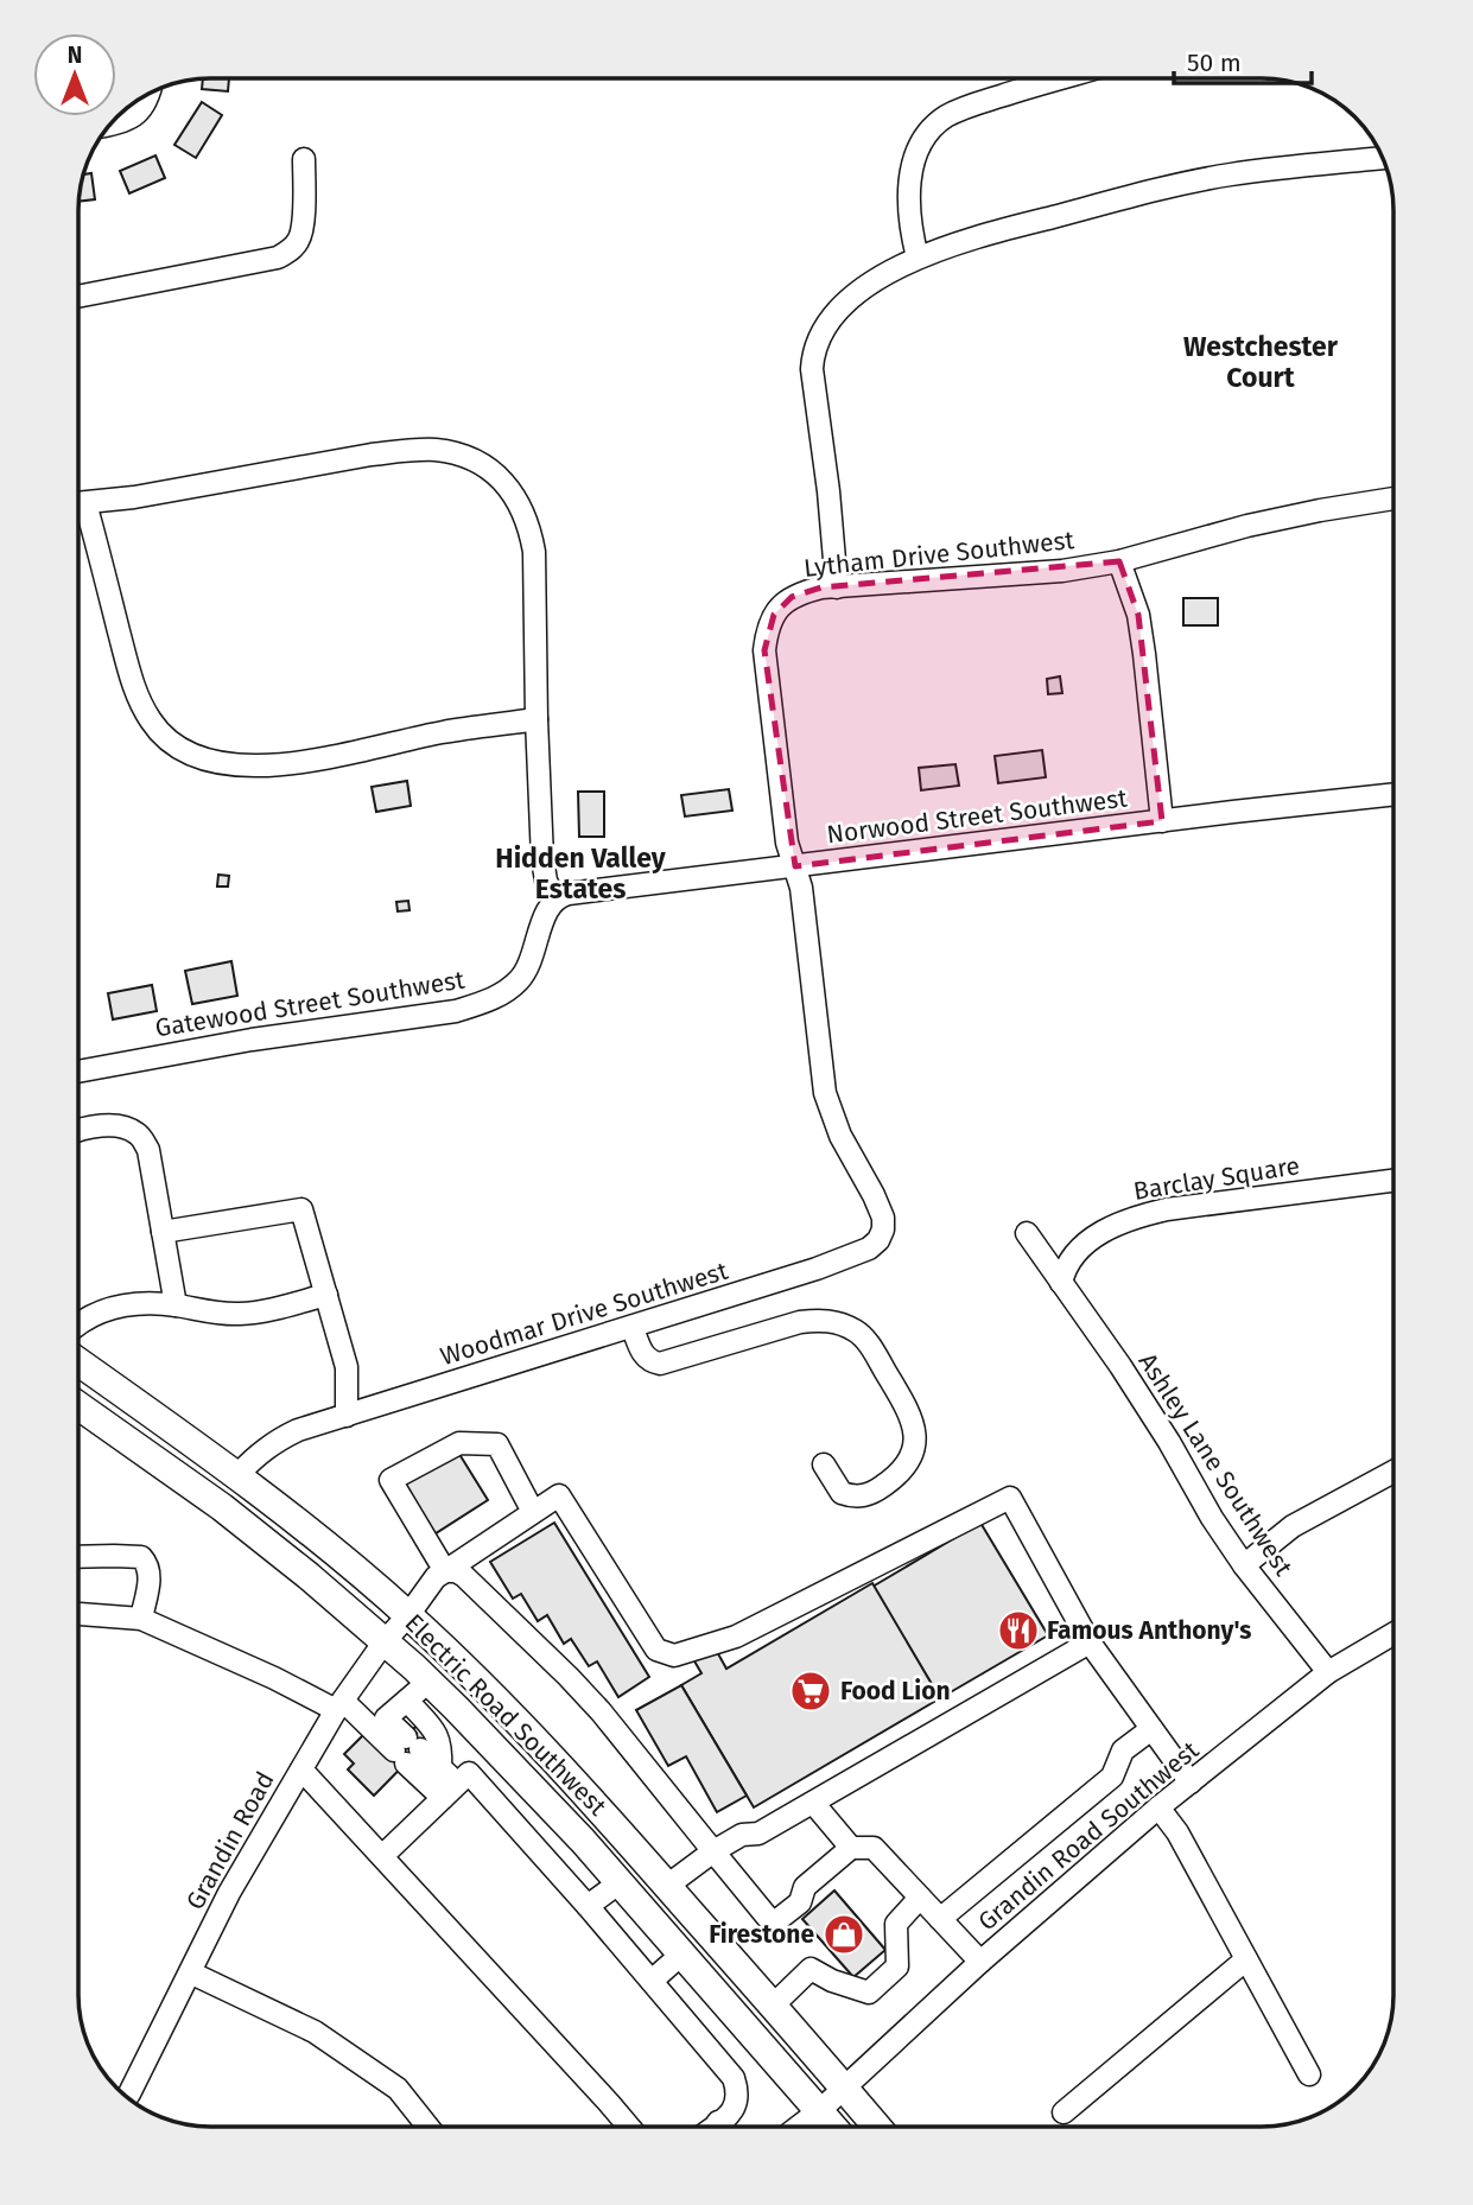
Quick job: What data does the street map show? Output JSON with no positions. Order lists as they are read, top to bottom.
{
  "streets": {
    "main road": ["Electric Road Southwest"],
    "street": [
      "Lytham Drive Southwest",
      "Norwood Street Southwest",
      "Gatewood Street Southwest",
      "Barclay Square",
      "Woodmar Drive Southwest",
      "Ashley Lane Southwest",
      "Grandin Road Southwest",
      "Grandin Road"
    ]
  },
  "crossings": [
    ["Lytham Drive Southwest", "Norwood Street Southwest"],
    ["Lytham Drive Southwest", "Woodmar Drive Southwest"],
    ["Norwood Street Southwest", "Gatewood Street Southwest"],
    ["Barclay Square", "Ashley Lane Southwest"],
    ["Woodmar Drive Southwest", "Electric Road Southwest"],
    ["Ashley Lane Southwest", "Grandin Road Southwest"],
    ["Electric Road Southwest", "Grandin Road Southwest"],
    ["Electric Road Southwest", "Grandin Road"]
  ],
  "districts": ["Westchester Court", "Hidden Valley Estates"],
  "places": {
    "restaurant": ["Famous Anthony's"],
    "supermarket": ["Food Lion"],
    "shop": ["Firestone"]
  },
  "scale_bar": "50 m",
  "north": "top"
}
